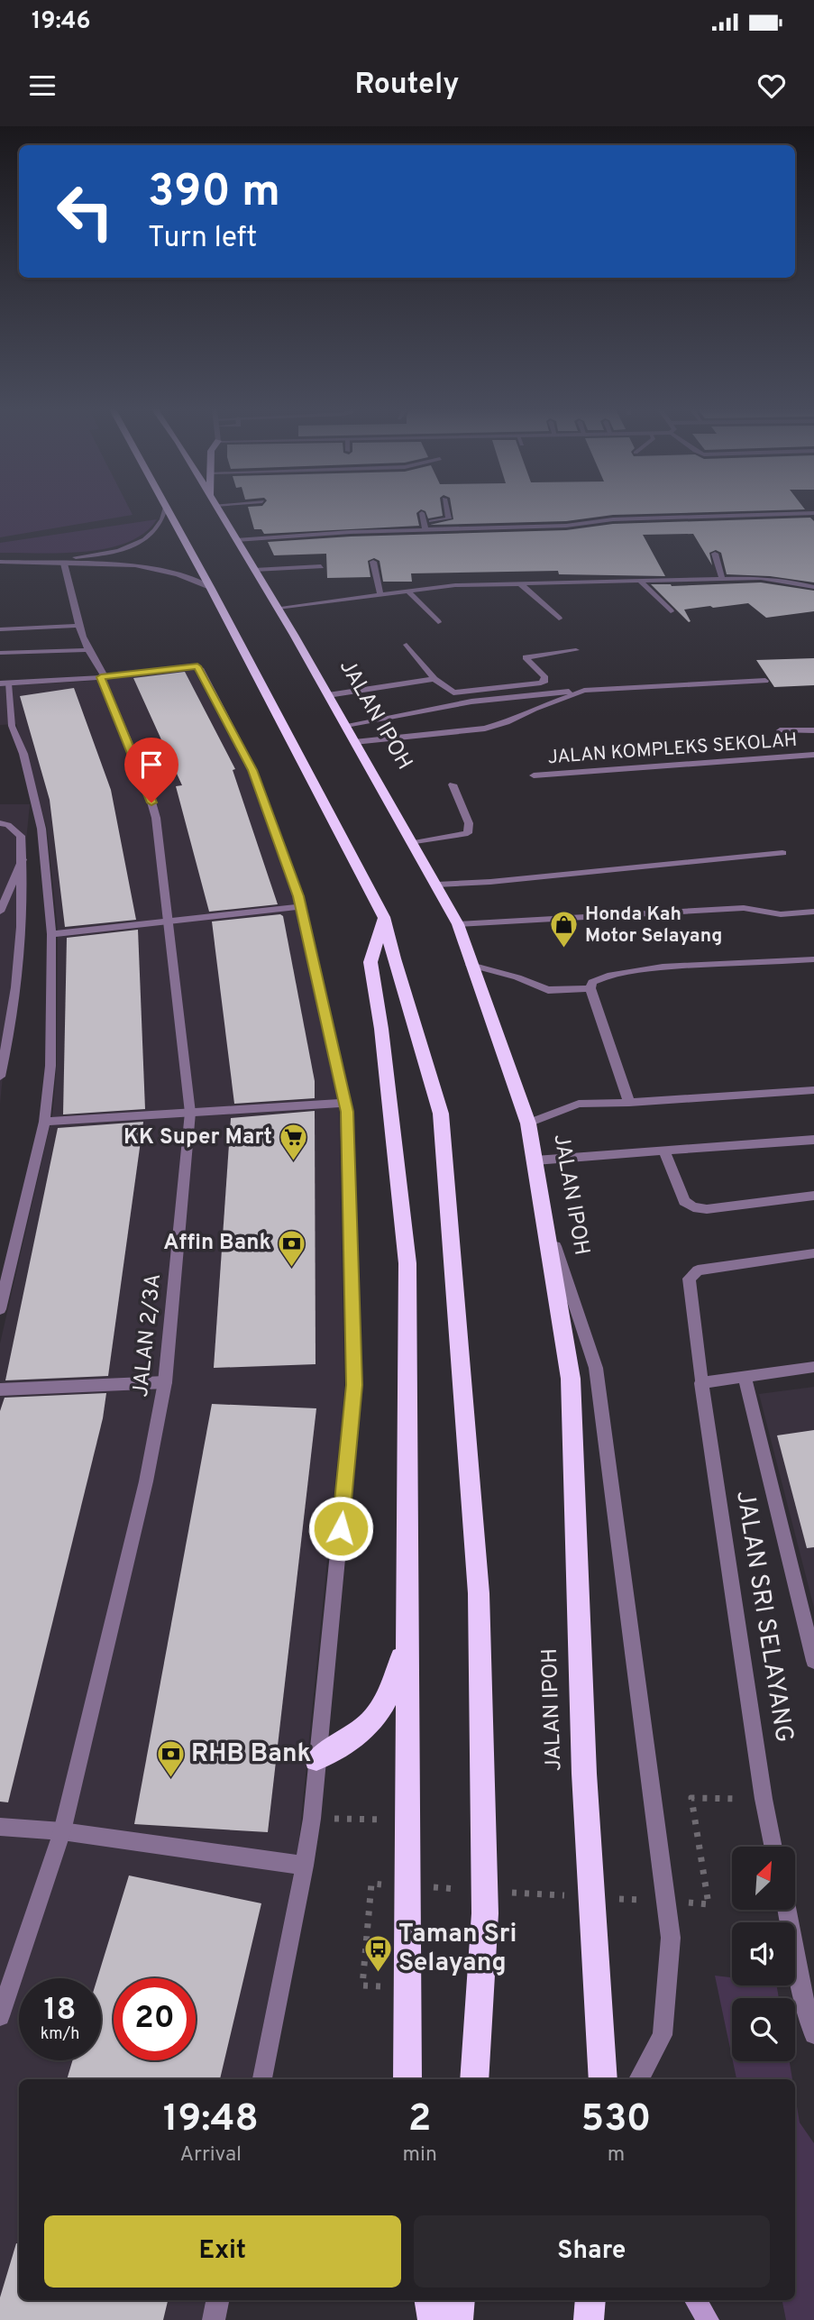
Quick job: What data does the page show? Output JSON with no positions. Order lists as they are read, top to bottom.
{
  "streets": {
    "highway": ["JALAN IPOH"],
    "street": ["JALAN KOMPLEKS SEKOLAH", "JALAN 2/3A", "JALAN SRI SELAYANG"]
  },
  "places": {
    "shop": ["Honda Kah Motor Selayang"],
    "supermarket": ["KK Super Mart"],
    "bank": ["Affin Bank", "RHB Bank"],
    "bus stop": ["Taman Sri Selayang"]
  },
  "north": "top right",
  "page": {
    "status": "19:46",
    "header": "Routely",
    "turn": ["390 m", "Turn left"],
    "speed": "18 km/h",
    "limit": "20",
    "eta": [
      "19:48",
      "Arrival",
      "2",
      "min",
      "530",
      "m"
    ],
    "buttons": ["Exit", "Share"]
  }
}
